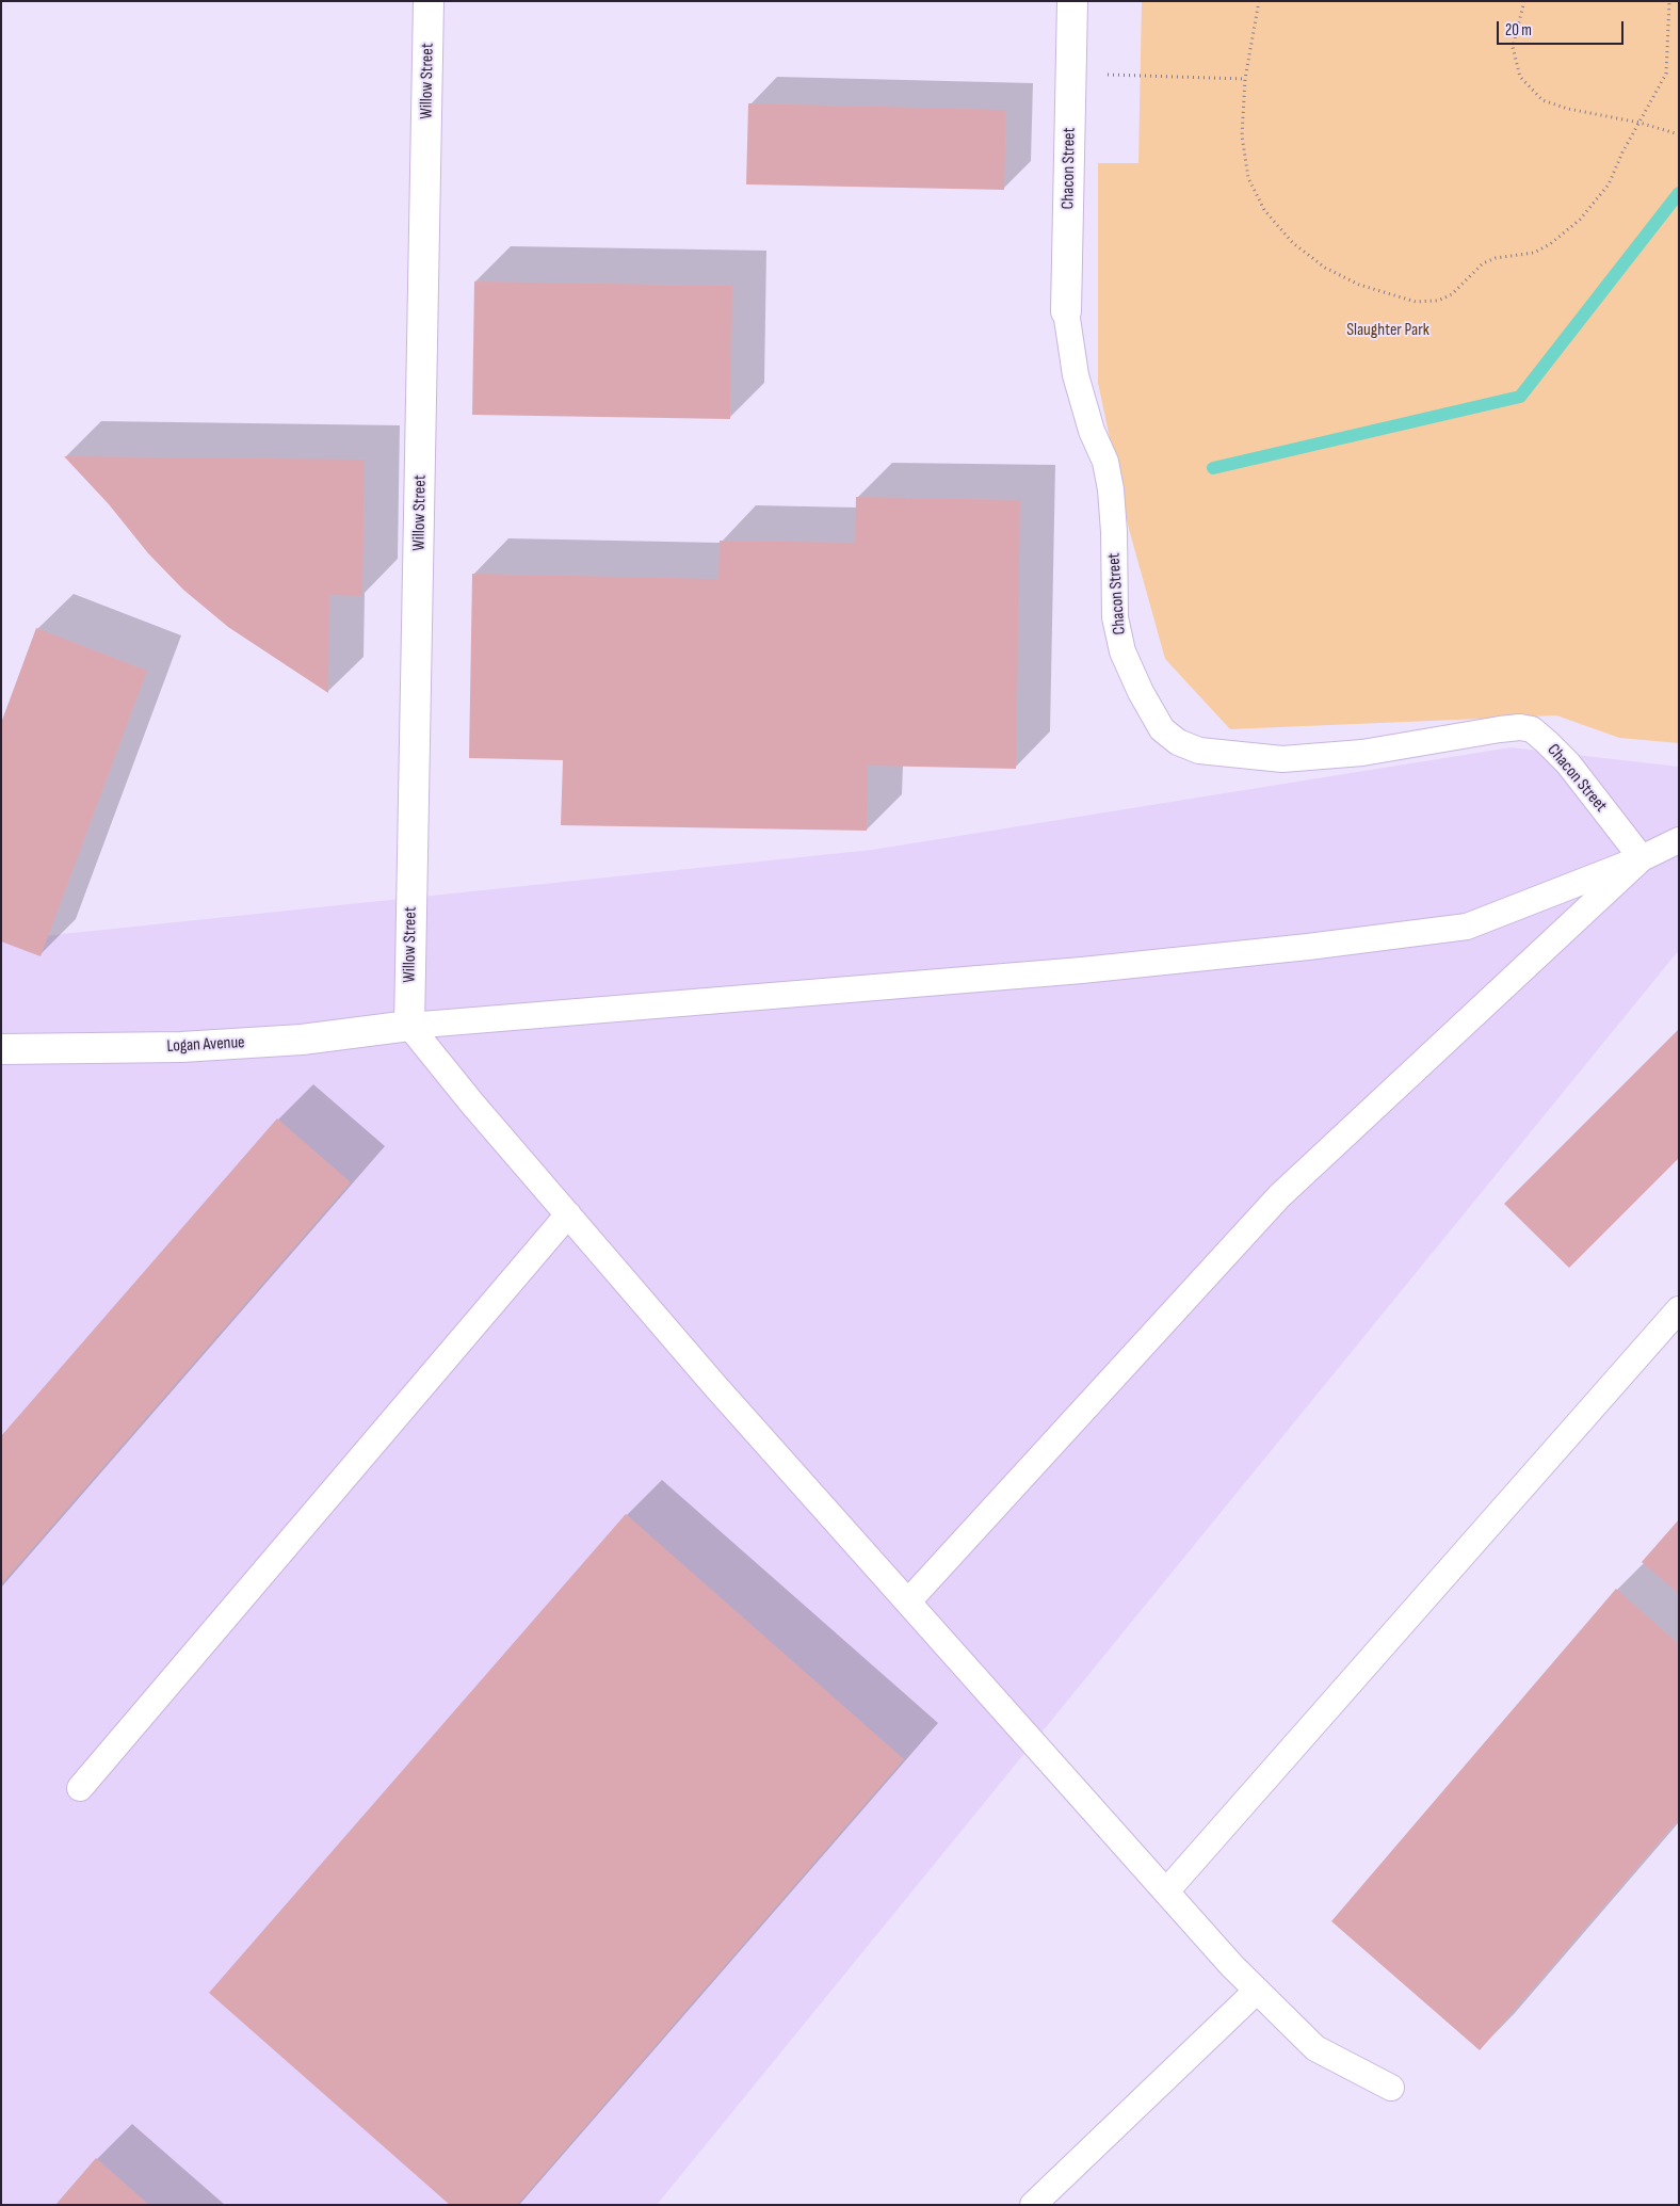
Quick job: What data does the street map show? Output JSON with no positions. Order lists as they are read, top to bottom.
{
  "streets": {
    "street": ["Willow Street", "Chacon Street", "Logan Avenue"]
  },
  "crossings": [
    ["Willow Street", "Logan Avenue"]
  ],
  "parks": ["Slaughter Park"],
  "scale_bar": "20 m"
}
